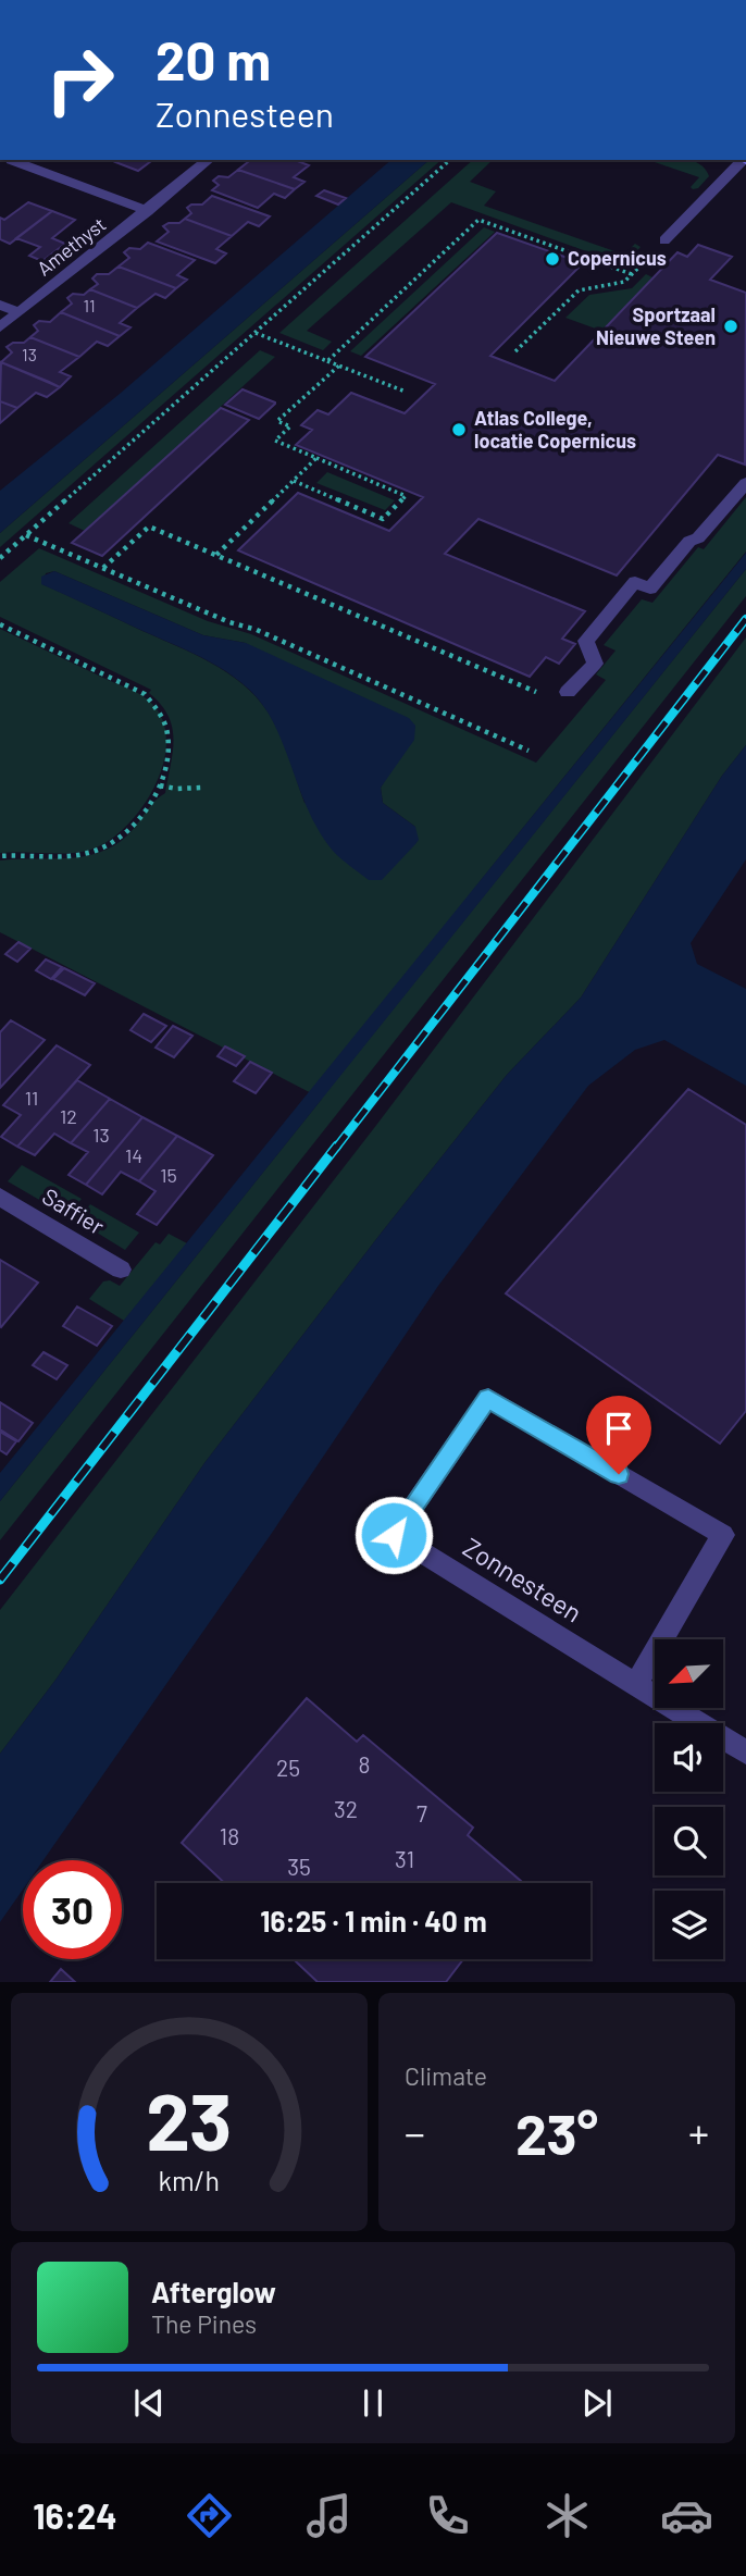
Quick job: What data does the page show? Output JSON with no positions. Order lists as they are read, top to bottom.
{
  "streets": {
    "street": ["Amethyst", "Saffier", "Zonnesteen"]
  },
  "places": ["Copernicus", "Sportzaal Nieuwe Steen", "Atlas College, locatie Copernicus"],
  "house_numbers": [
    "11",
    "13",
    "11",
    "12",
    "13",
    "14",
    "15",
    "8",
    "25",
    "32",
    "7",
    "18",
    "31",
    "35"
  ],
  "north": "bottom left",
  "page": {
    "turn": ["20 m", "Zonnesteen"],
    "limit": "30",
    "trip": "16:25 · 1 min · 40 m",
    "tile": "Climate",
    "heat": ["−", "23°", "+"],
    "song": ["Afterglow", "The Pines"],
    "tabs": "16:24",
    "gauge": ["23", "km/h"]
  }
}
